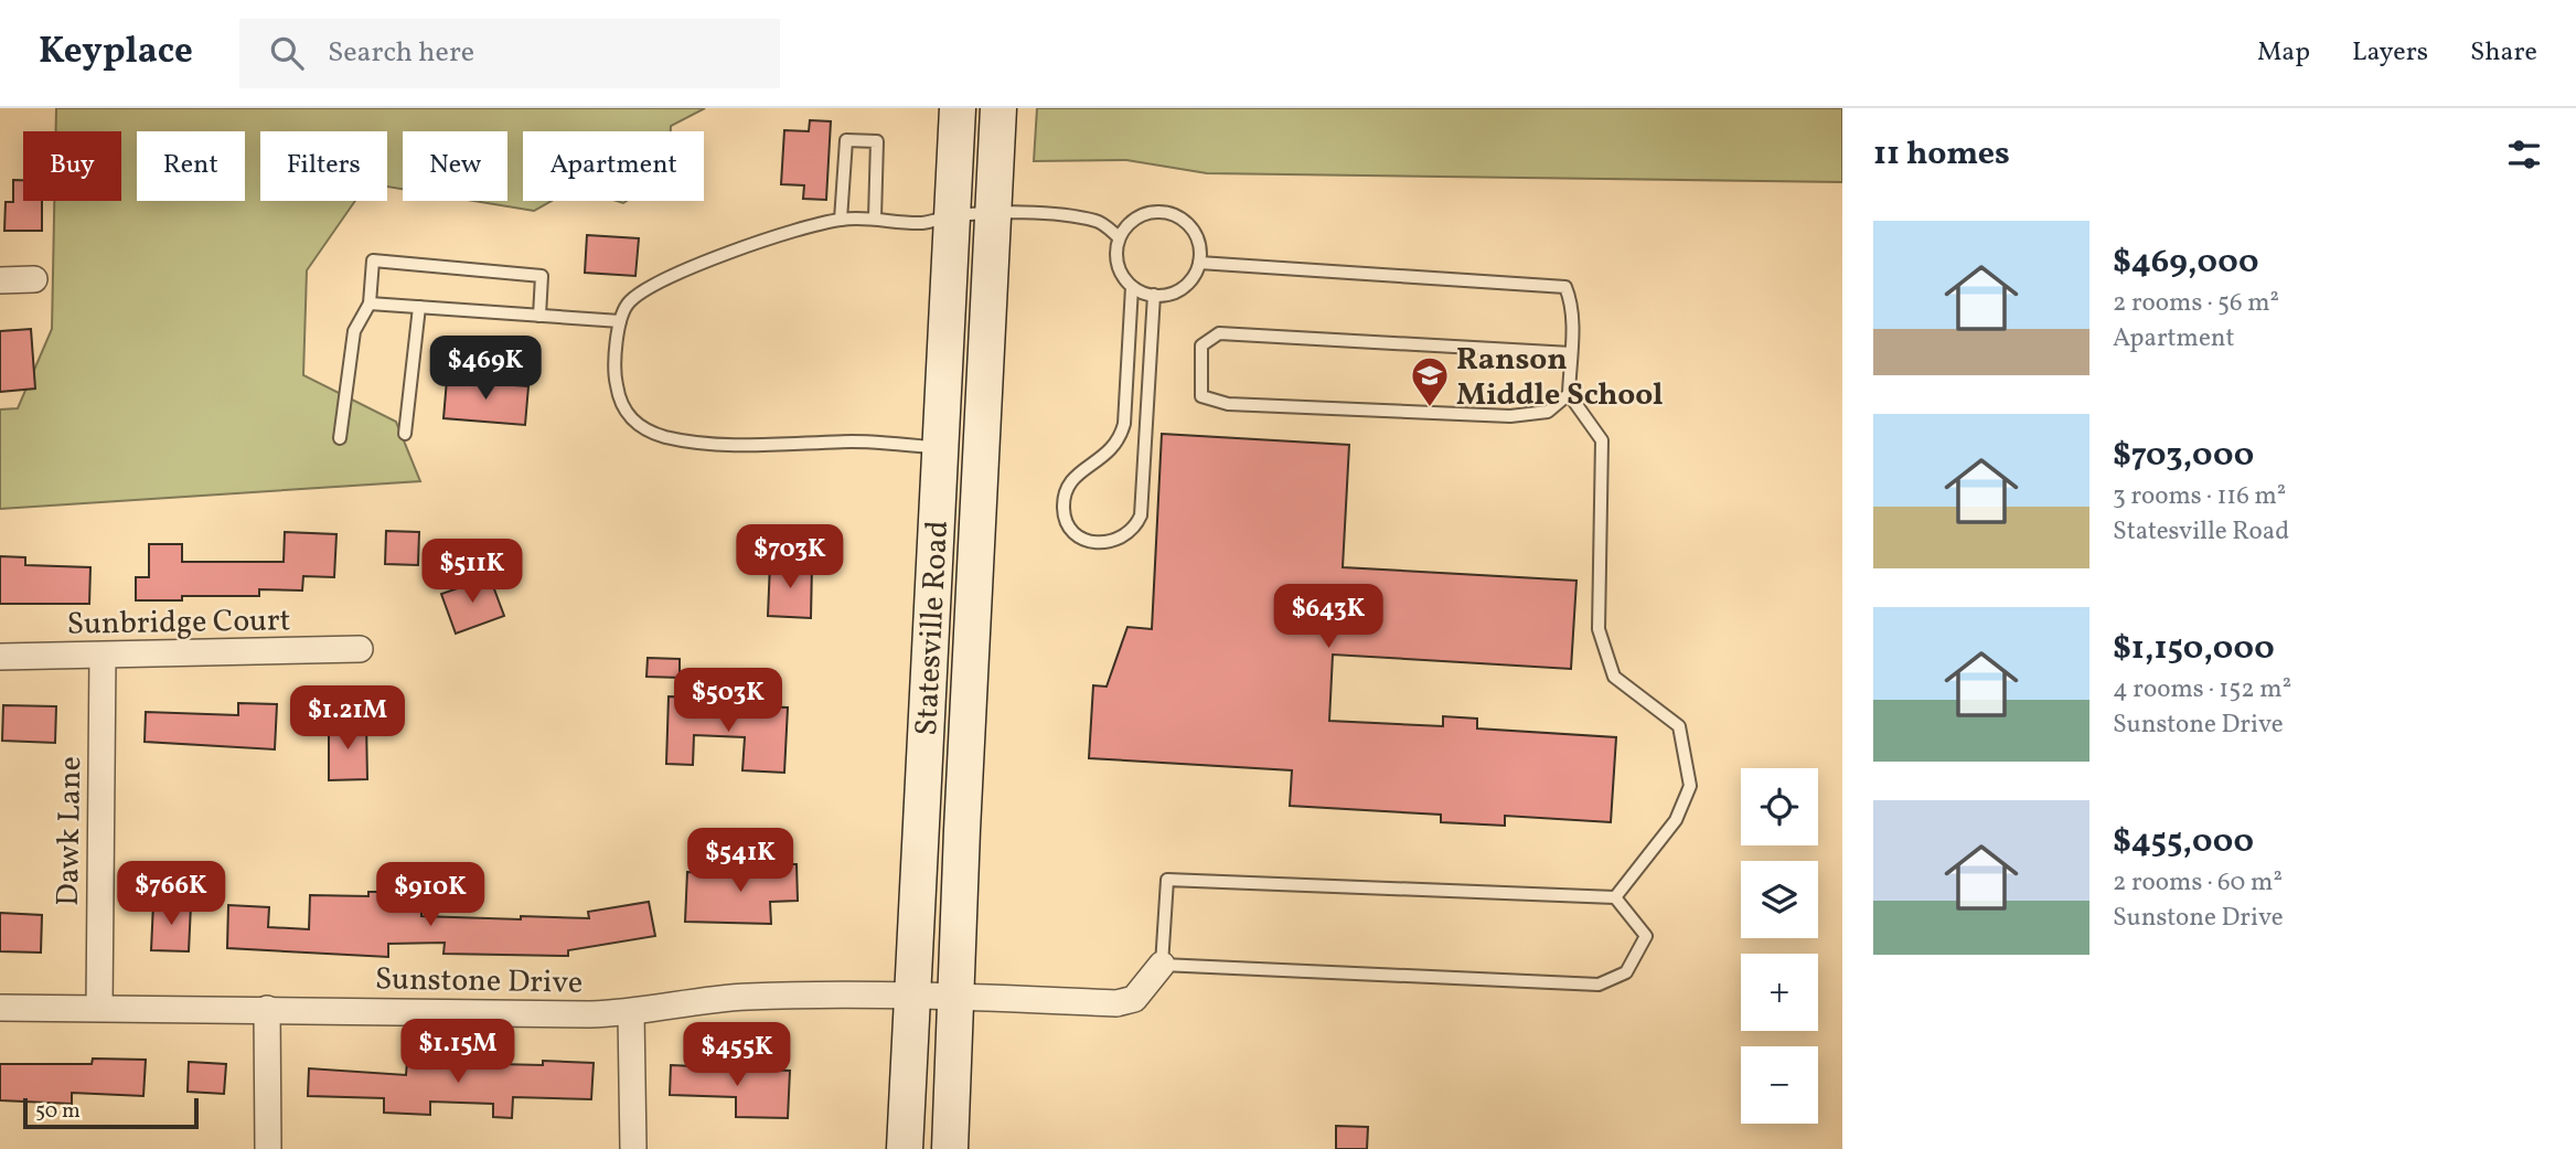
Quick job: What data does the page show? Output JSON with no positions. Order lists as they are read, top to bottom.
{
  "streets": {
    "main road": ["Statesville Road"],
    "street": ["Sunbridge Court", "Dawk Lane", "Sunstone Drive"]
  },
  "crossings": [
    ["Sunbridge Court", "Dawk Lane"],
    ["Statesville Road", "Sunstone Drive"],
    ["Dawk Lane", "Sunstone Drive"]
  ],
  "places": {
    "school or university": ["Ranson Middle School"]
  },
  "scale_bar": "50 m",
  "page": {
    "header": "Keyplace",
    "search": "Search here",
    "nav": ["Map", "Layers", "Share"],
    "heading": "11 homes",
    "chip": [
      "Buy",
      "Rent",
      "Filters",
      "New",
      "Apartment"
    ],
    "list": [
      {
        "name": "$469,000",
        "note": "2 rooms · 56 m² · Apartment"
      },
      {
        "name": "$703,000",
        "note": "3 rooms · 116 m² · Statesville Road"
      },
      {
        "name": "$1,150,000",
        "note": "4 rooms · 152 m² · Sunstone Drive"
      },
      {
        "name": "$455,000",
        "note": "2 rooms · 60 m² · Sunstone Drive"
      }
    ],
    "price": [
      "$469K",
      "$703K",
      "$511K",
      "$643K",
      "$503K",
      "$1.21M",
      "$541K",
      "$766K",
      "$910K",
      "$1.15M",
      "$455K"
    ],
    "map_buttons": ["+", "−"],
    "scale": "50 m"
  }
}
